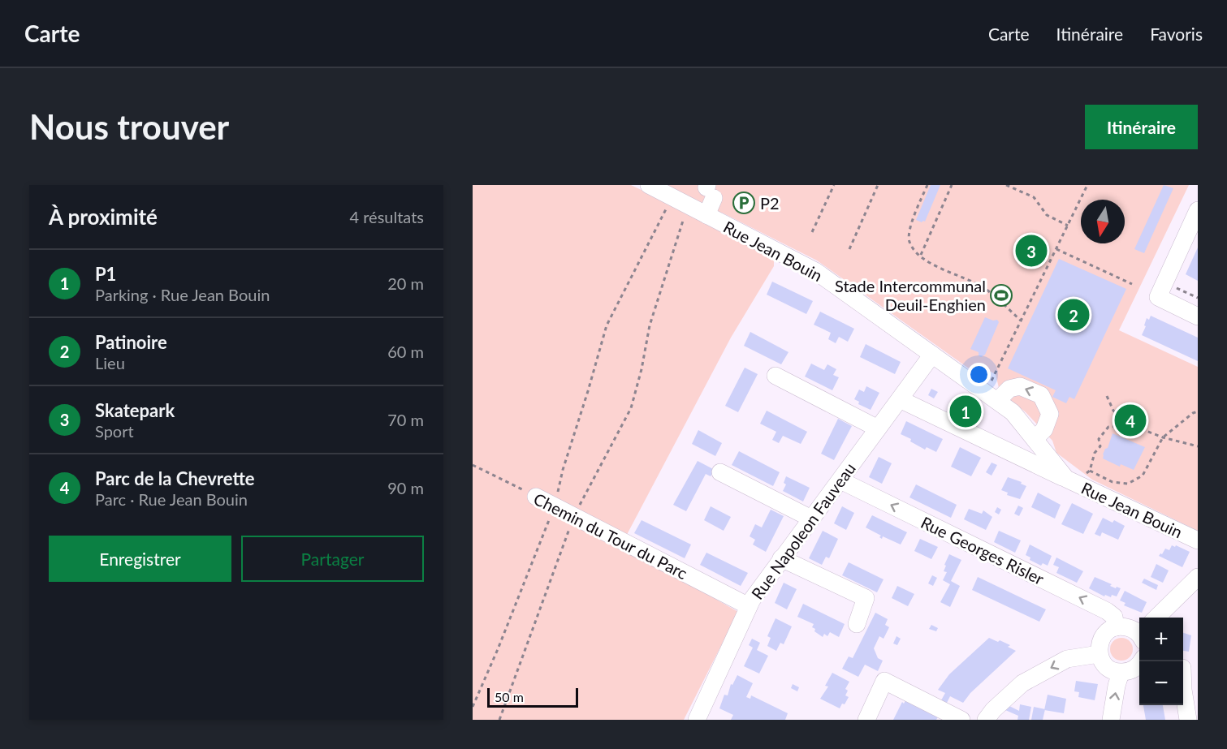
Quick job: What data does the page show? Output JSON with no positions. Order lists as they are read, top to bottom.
{
  "streets": {
    "street": [
      "Rue Jean Bouin",
      "Rue Napoleon Fauveau",
      "Chemin du Tour du Parc",
      "Rue Georges Risler"
    ]
  },
  "crossings": [
    ["Rue Jean Bouin", "Rue Napoleon Fauveau"],
    ["Rue Napoleon Fauveau", "Chemin du Tour du Parc"],
    ["Rue Napoleon Fauveau", "Rue Georges Risler"]
  ],
  "one_way": ["Rue Georges Risler"],
  "places": {
    "parking": ["P2"],
    "sports": ["Stade Intercommunal Deuil-Enghien"]
  },
  "scale_bar": "50 m",
  "north": "bottom",
  "page": {
    "header": "Carte",
    "nav": ["Carte", "Itinéraire", "Favoris"],
    "buttons": [
      "Itinéraire",
      ["Enregistrer", "Partager"]
    ],
    "title": "Nous trouver",
    "heading": ["À proximité", "4 résultats"],
    "pins": [
      "3",
      "2",
      "1",
      "4"
    ],
    "list": [
      {
        "mark": "1",
        "name": "P1",
        "note": "Parking · Rue Jean Bouin",
        "value": "20 m"
      },
      {
        "mark": "2",
        "name": "Patinoire",
        "note": "Lieu",
        "value": "60 m"
      },
      {
        "mark": "3",
        "name": "Skatepark",
        "note": "Sport",
        "value": "70 m"
      },
      {
        "mark": "4",
        "name": "Parc de la Chevrette",
        "note": "Parc · Rue Jean Bouin",
        "value": "90 m"
      }
    ],
    "map_buttons": ["+", "−"],
    "scale": "50 m"
  }
}
